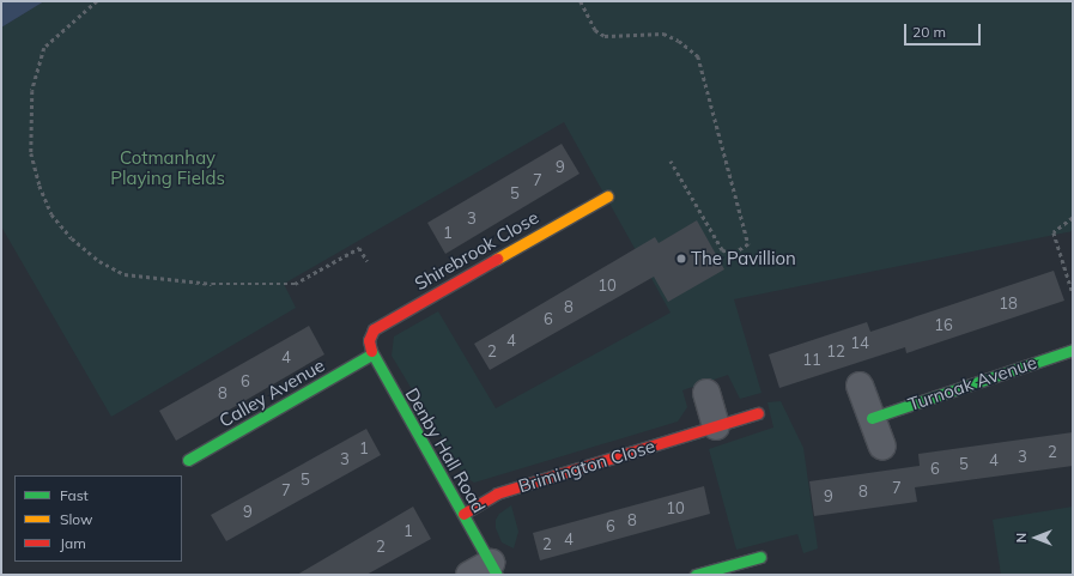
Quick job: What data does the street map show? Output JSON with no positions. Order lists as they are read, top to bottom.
{
  "streets": {
    "street": [
      "Shirebrook Close",
      "Turnoak Avenue",
      "Calley Avenue",
      "Denby Hall Road",
      "Brimington Close"
    ]
  },
  "crossings": [
    ["Shirebrook Close", "Denby Hall Road"],
    ["Calley Avenue", "Denby Hall Road"],
    ["Denby Hall Road", "Brimington Close"]
  ],
  "parks": ["Cotmanhay Playing Fields"],
  "places": ["The Pavillion"],
  "house_numbers": [
    "9",
    "7",
    "5",
    "3",
    "1",
    "10",
    "18",
    "8",
    "6",
    "16",
    "4",
    "14",
    "2",
    "12",
    "4",
    "11",
    "6",
    "8",
    "1",
    "2",
    "3",
    "3",
    "4",
    "5",
    "6",
    "5",
    "7",
    "7",
    "8",
    "9",
    "10",
    "9",
    "8",
    "6",
    "1",
    "4",
    "2",
    "2"
  ],
  "legend": ["Fast", "Slow", "Jam"],
  "scale_bar": "20 m",
  "north": "left"
}
